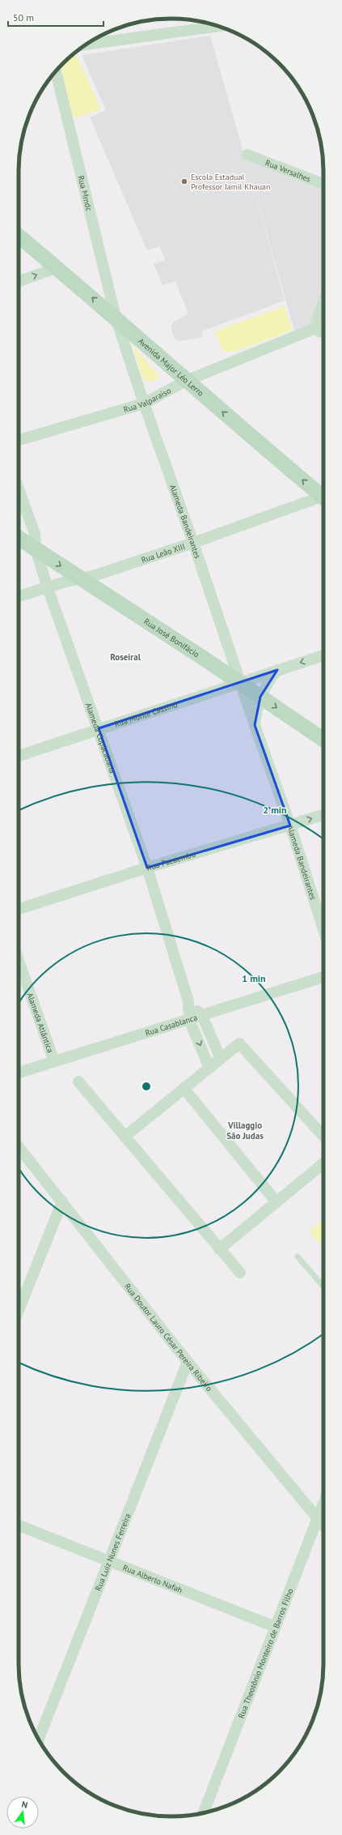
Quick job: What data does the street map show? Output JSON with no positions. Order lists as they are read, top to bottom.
{
  "streets": {
    "street": [
      "Rua Versalhes",
      "Rua Mmdc",
      "Avenida Major Léo Lerro",
      "Rua Valparaiso",
      "Alameda Bandeirantes",
      "Rua Leão XIII",
      "Rua José Bonifácio",
      "Rua Monte Cassino",
      "Alameda Copacabana",
      "Rua Pacaembu",
      "Alameda Atlântica",
      "Rua Casablanca",
      "Rua Doutor Lauro César Pereira Ribeiro",
      "Rua Luiz Nunes Ferreira",
      "Rua Alberto Nafah",
      "Rua Theotônio Monteiro de Barros Filho"
    ]
  },
  "crossings": [
    ["Rua Mmdc", "Avenida Major Léo Lerro"],
    ["Rua Mmdc", "Alameda Bandeirantes"],
    ["Avenida Major Léo Lerro", "Rua Valparaiso"],
    ["Avenida Major Léo Lerro", "Alameda Bandeirantes"],
    ["Rua Valparaiso", "Alameda Bandeirantes"],
    ["Alameda Bandeirantes", "Rua Leão XIII"],
    ["Alameda Bandeirantes", "Rua José Bonifácio"],
    ["Alameda Bandeirantes", "Rua Monte Cassino"],
    ["Alameda Bandeirantes", "Rua Pacaembu"],
    ["Rua Leão XIII", "Rua José Bonifácio"],
    ["Rua Leão XIII", "Alameda Copacabana"],
    ["Rua José Bonifácio", "Rua Monte Cassino"],
    ["Rua José Bonifácio", "Alameda Copacabana"],
    ["Rua Monte Cassino", "Alameda Copacabana"],
    ["Alameda Copacabana", "Rua Pacaembu"],
    ["Alameda Copacabana", "Rua Casablanca"],
    ["Alameda Atlântica", "Rua Casablanca"],
    ["Rua Doutor Lauro César Pereira Ribeiro", "Rua Luiz Nunes Ferreira"],
    ["Rua Doutor Lauro César Pereira Ribeiro", "Rua Theotônio Monteiro de Barros Filho"],
    ["Rua Luiz Nunes Ferreira", "Rua Alberto Nafah"],
    ["Rua Alberto Nafah", "Rua Theotônio Monteiro de Barros Filho"]
  ],
  "one_way": ["Avenida Major Léo Lerro", "Rua José Bonifácio"],
  "districts": ["Roseiral", "Villaggio São Judas"],
  "places": ["Escola Estadual Professor Jamil Khauan"],
  "scale_bar": "50 m",
  "north": "top",
  "rings": ["2 min", "1 min"]
}
